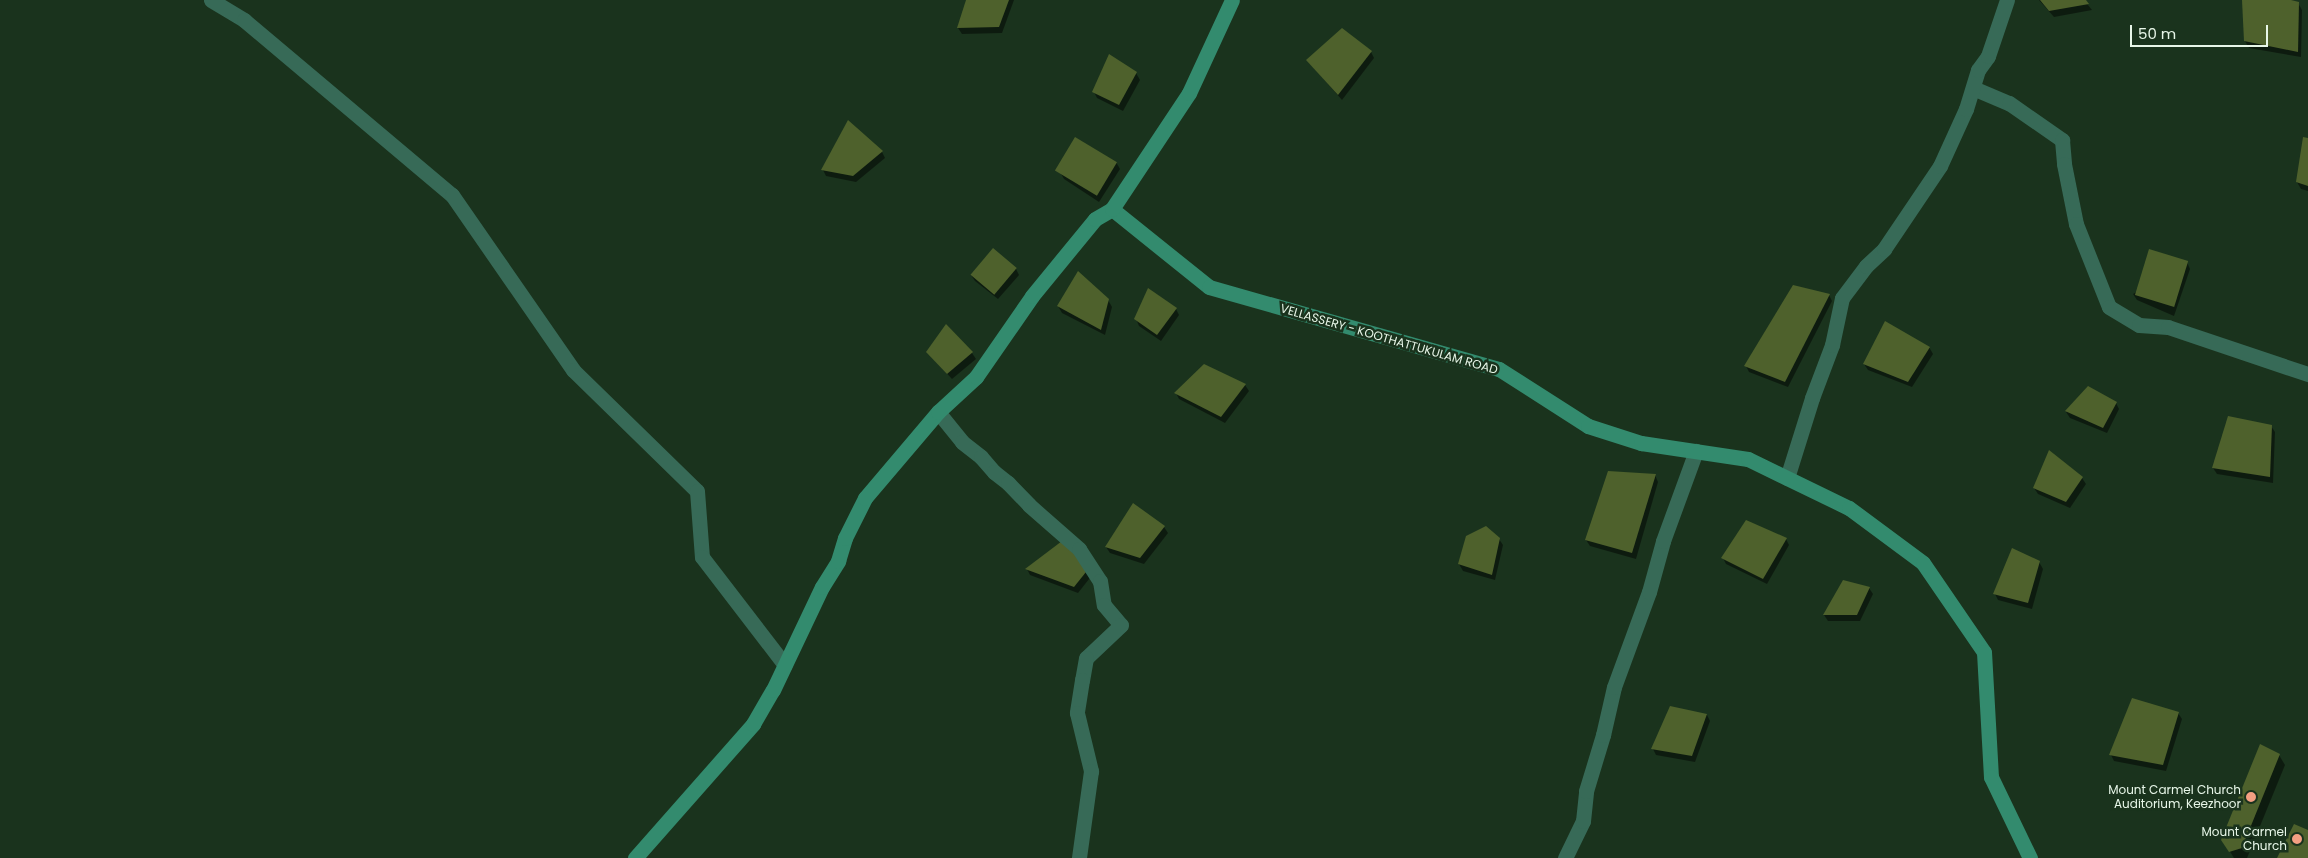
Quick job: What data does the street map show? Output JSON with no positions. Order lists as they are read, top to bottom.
{
  "streets": {
    "main road": ["VELLASSERY - KOOTHATTUKULAM ROAD"]
  },
  "places": ["Mount Carmel Church Auditorium, Keezhoor", "Mount Carmel Church"],
  "scale_bar": "50 m"
}
